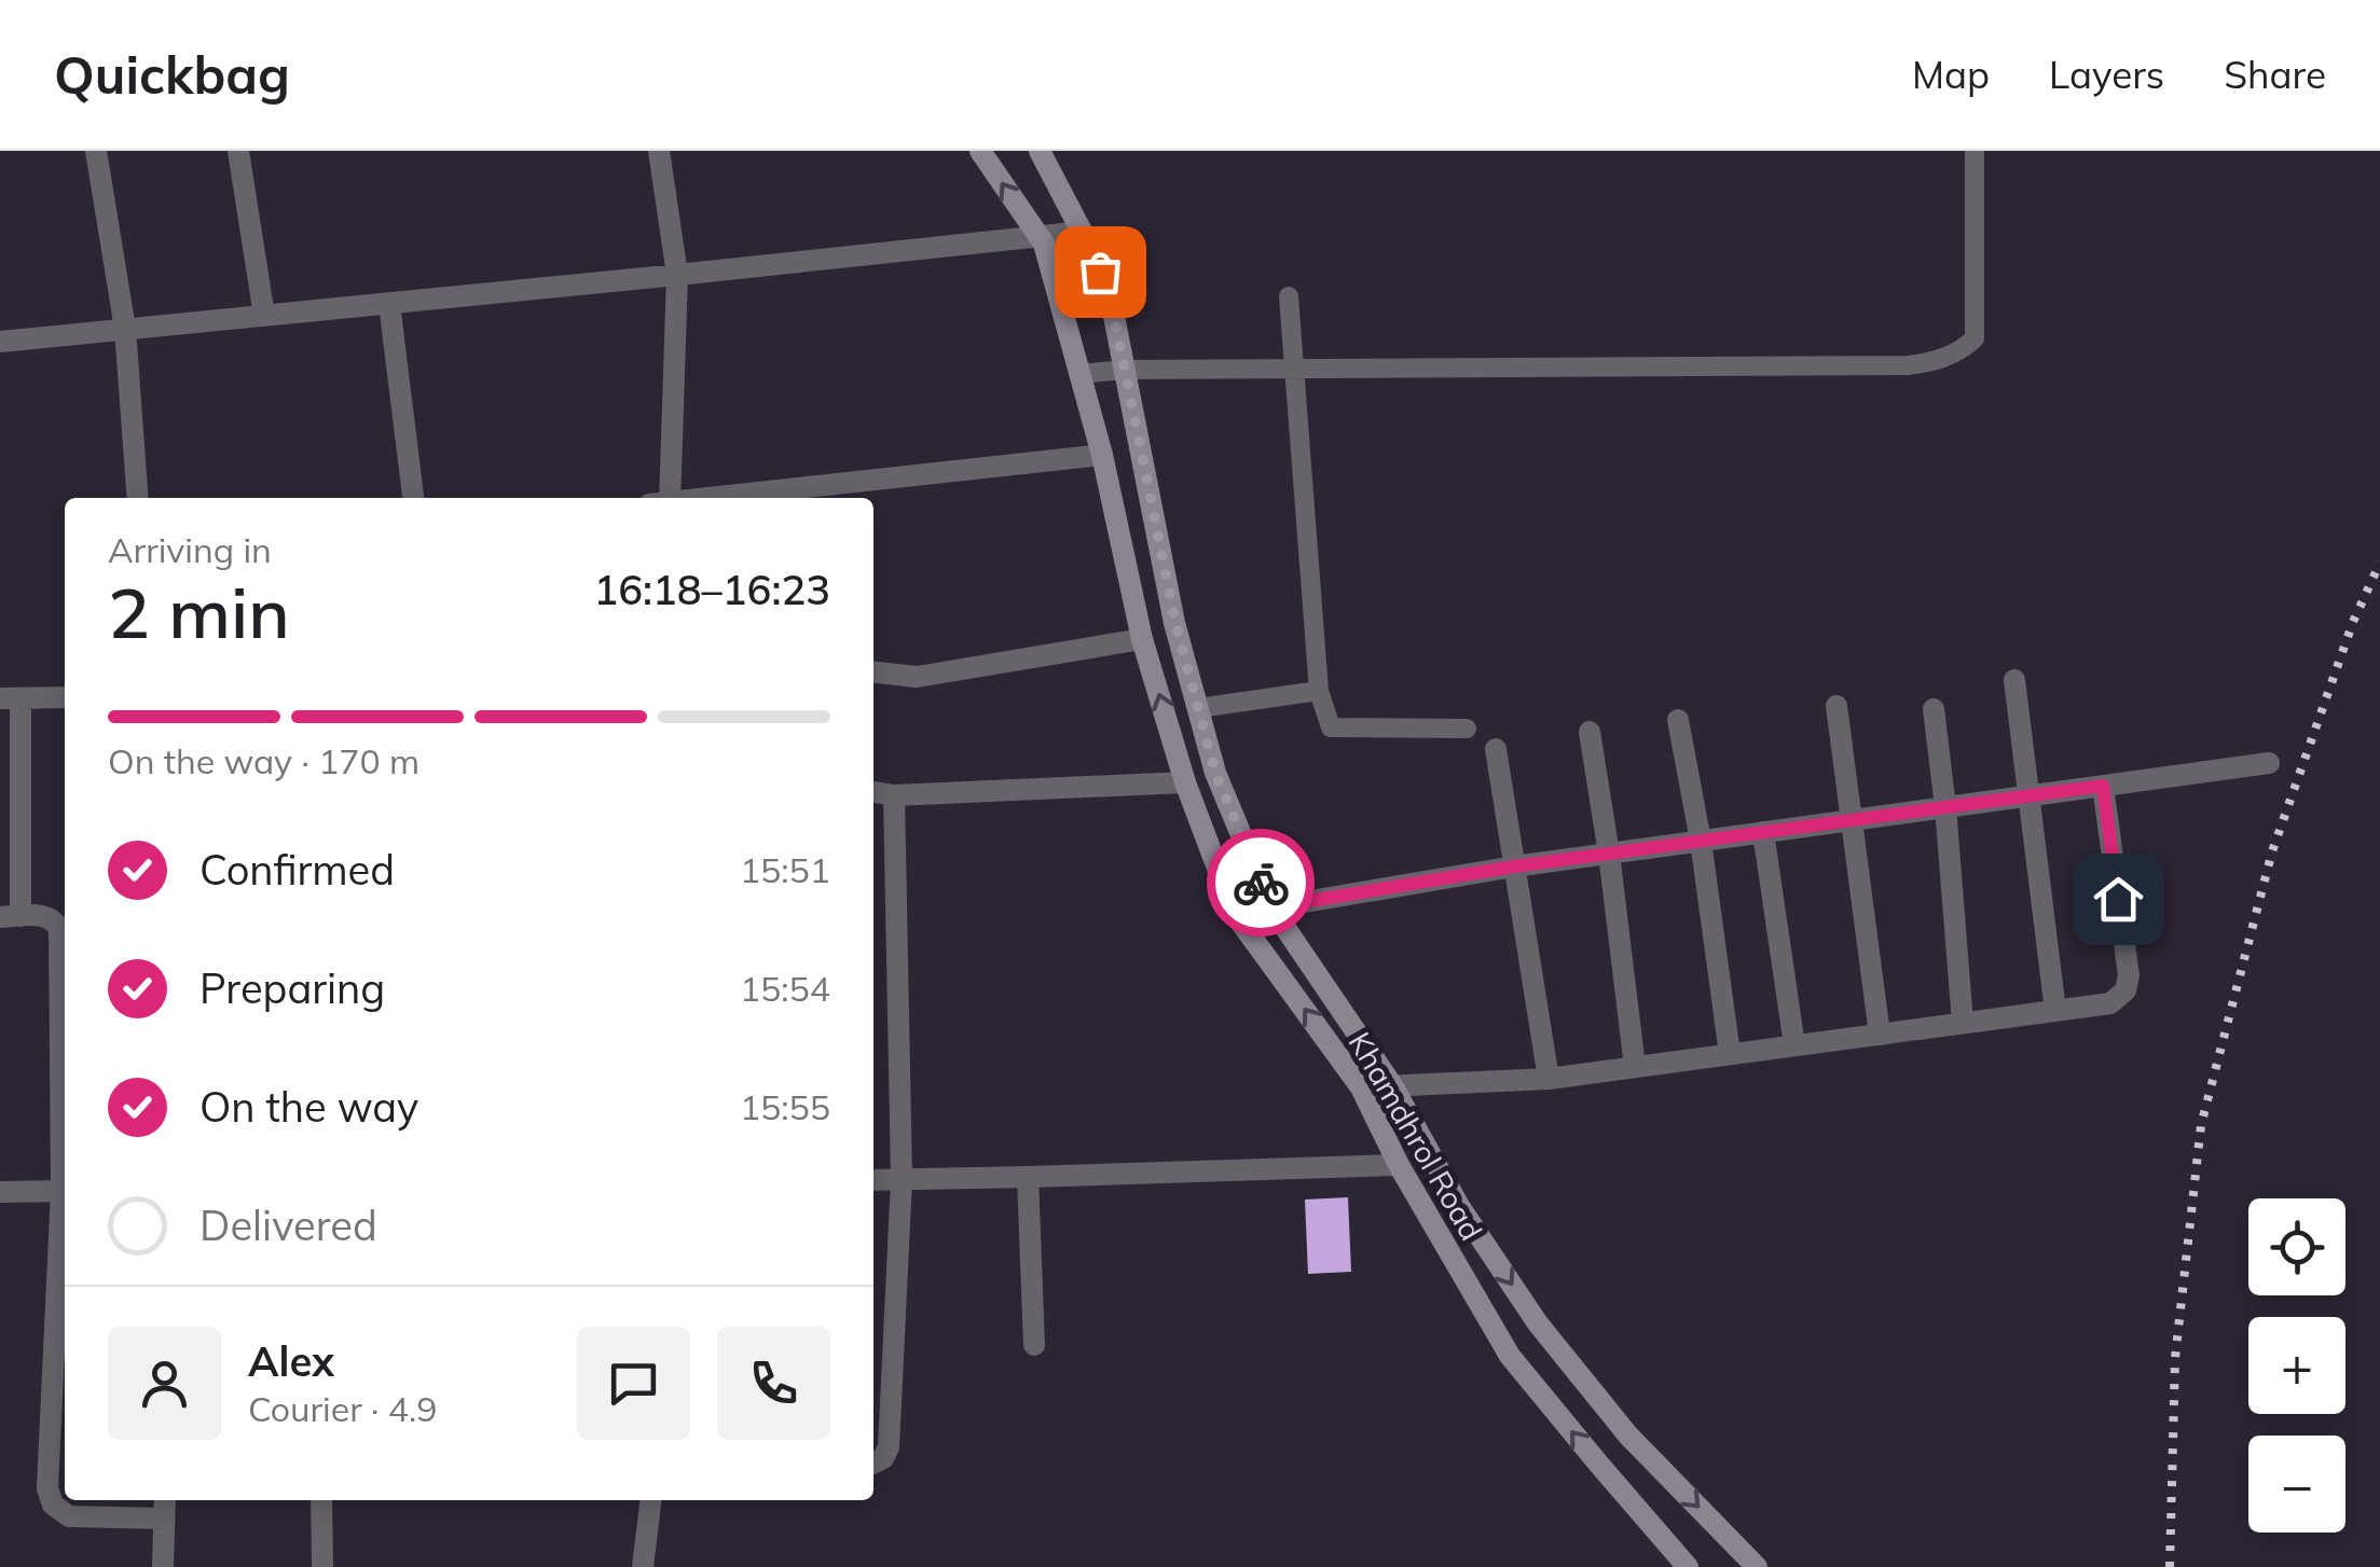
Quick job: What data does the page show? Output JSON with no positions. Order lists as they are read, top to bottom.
{
  "streets": {
    "main road": ["Khamdhrol Road"]
  },
  "page": {
    "header": "Quickbag",
    "nav": ["Map", "Layers", "Share"],
    "heading": ["2 min", "Arriving in", "16:18–16:23"],
    "panel": ["Alex", "Courier · 4.9"],
    "bar": "On the way · 170 m",
    "list": [
      ["Confirmed", "15:51"],
      ["Preparing", "15:54"],
      ["On the way", "15:55"],
      "Delivered"
    ],
    "map_buttons": ["+", "−"]
  }
}
